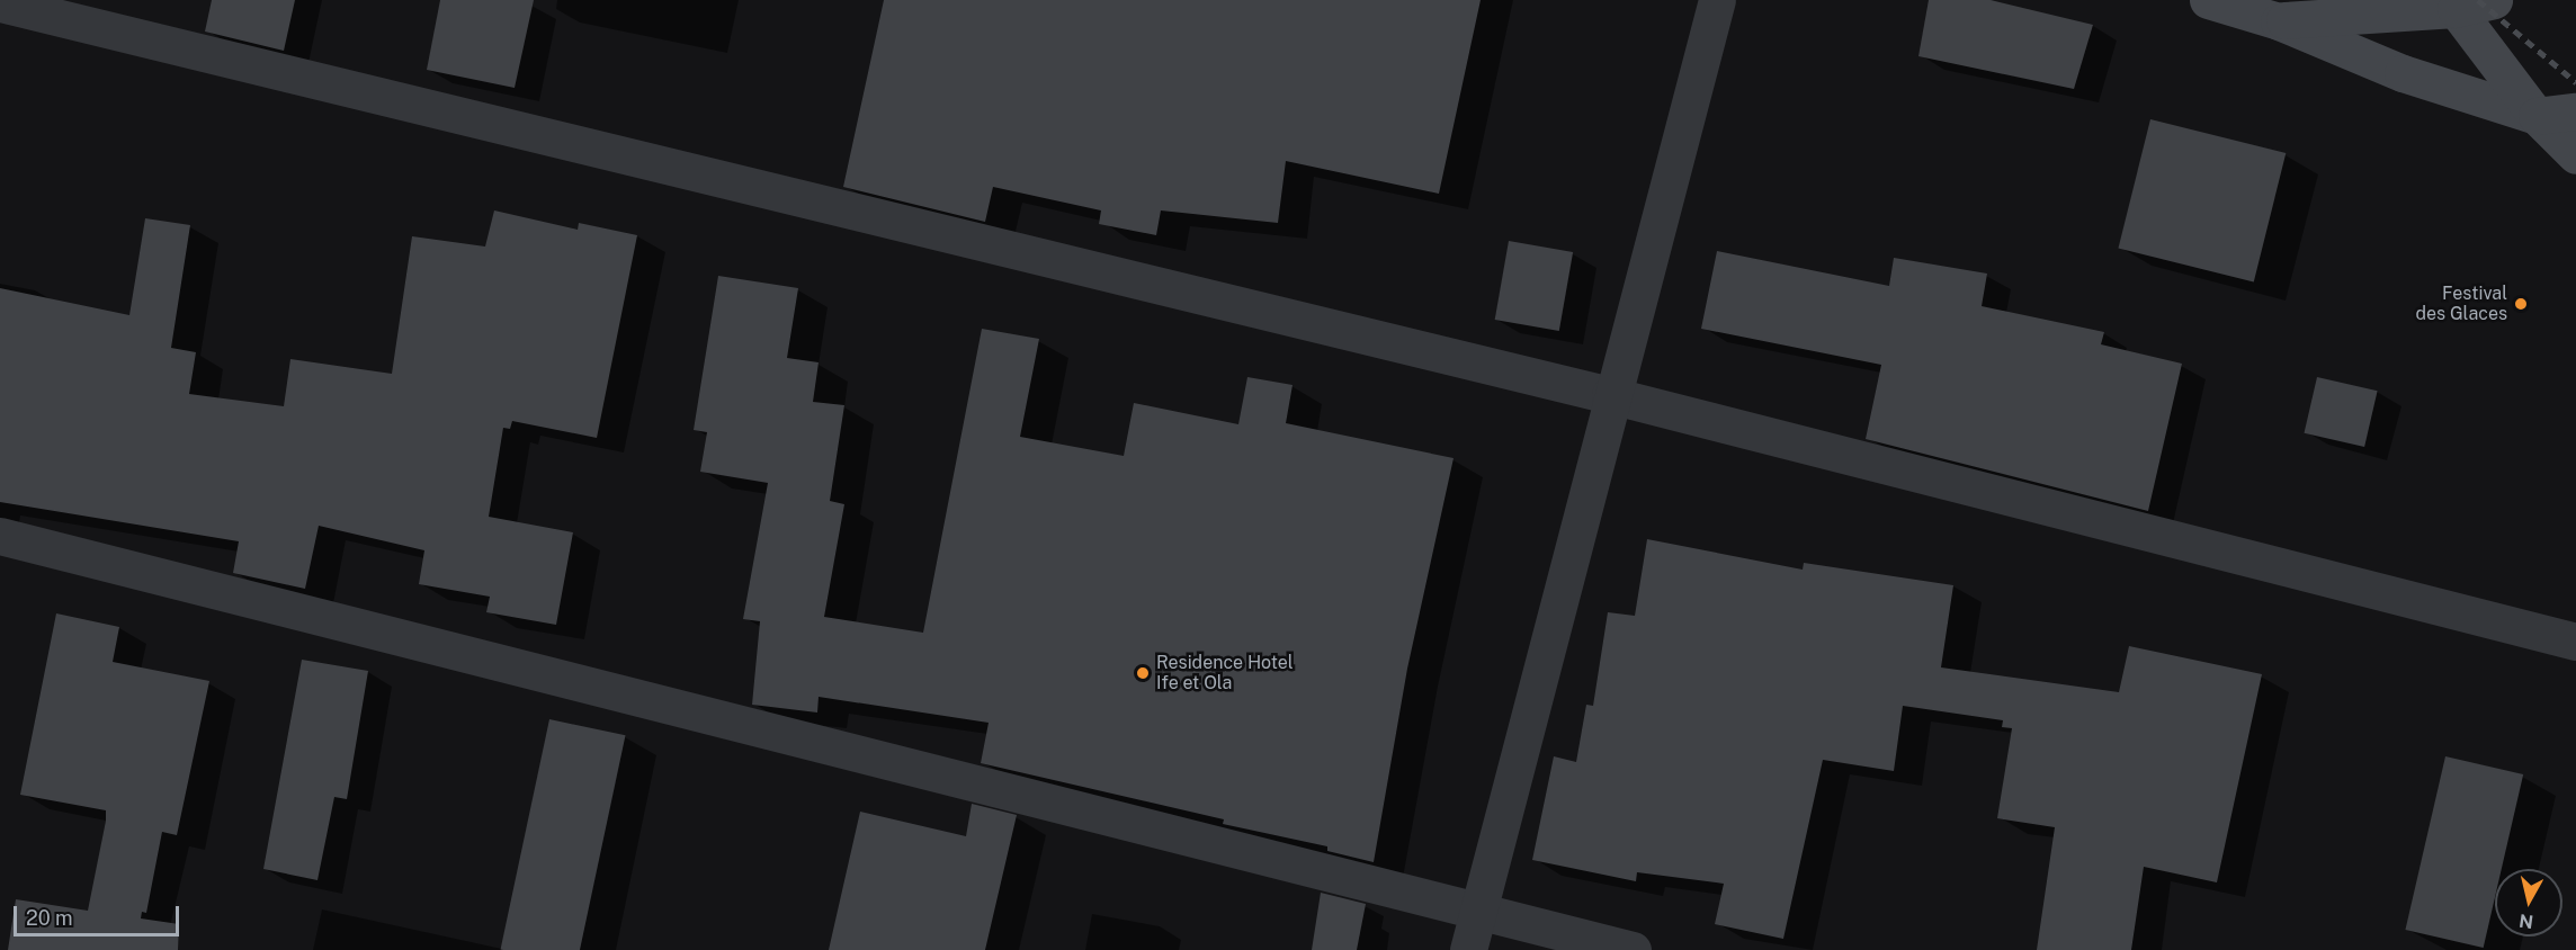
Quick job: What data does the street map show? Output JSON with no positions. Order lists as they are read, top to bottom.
{
  "places": ["Festival des Glaces", "Residence Hotel Ife et Ola"],
  "scale_bar": "20 m",
  "north": "bottom"
}
